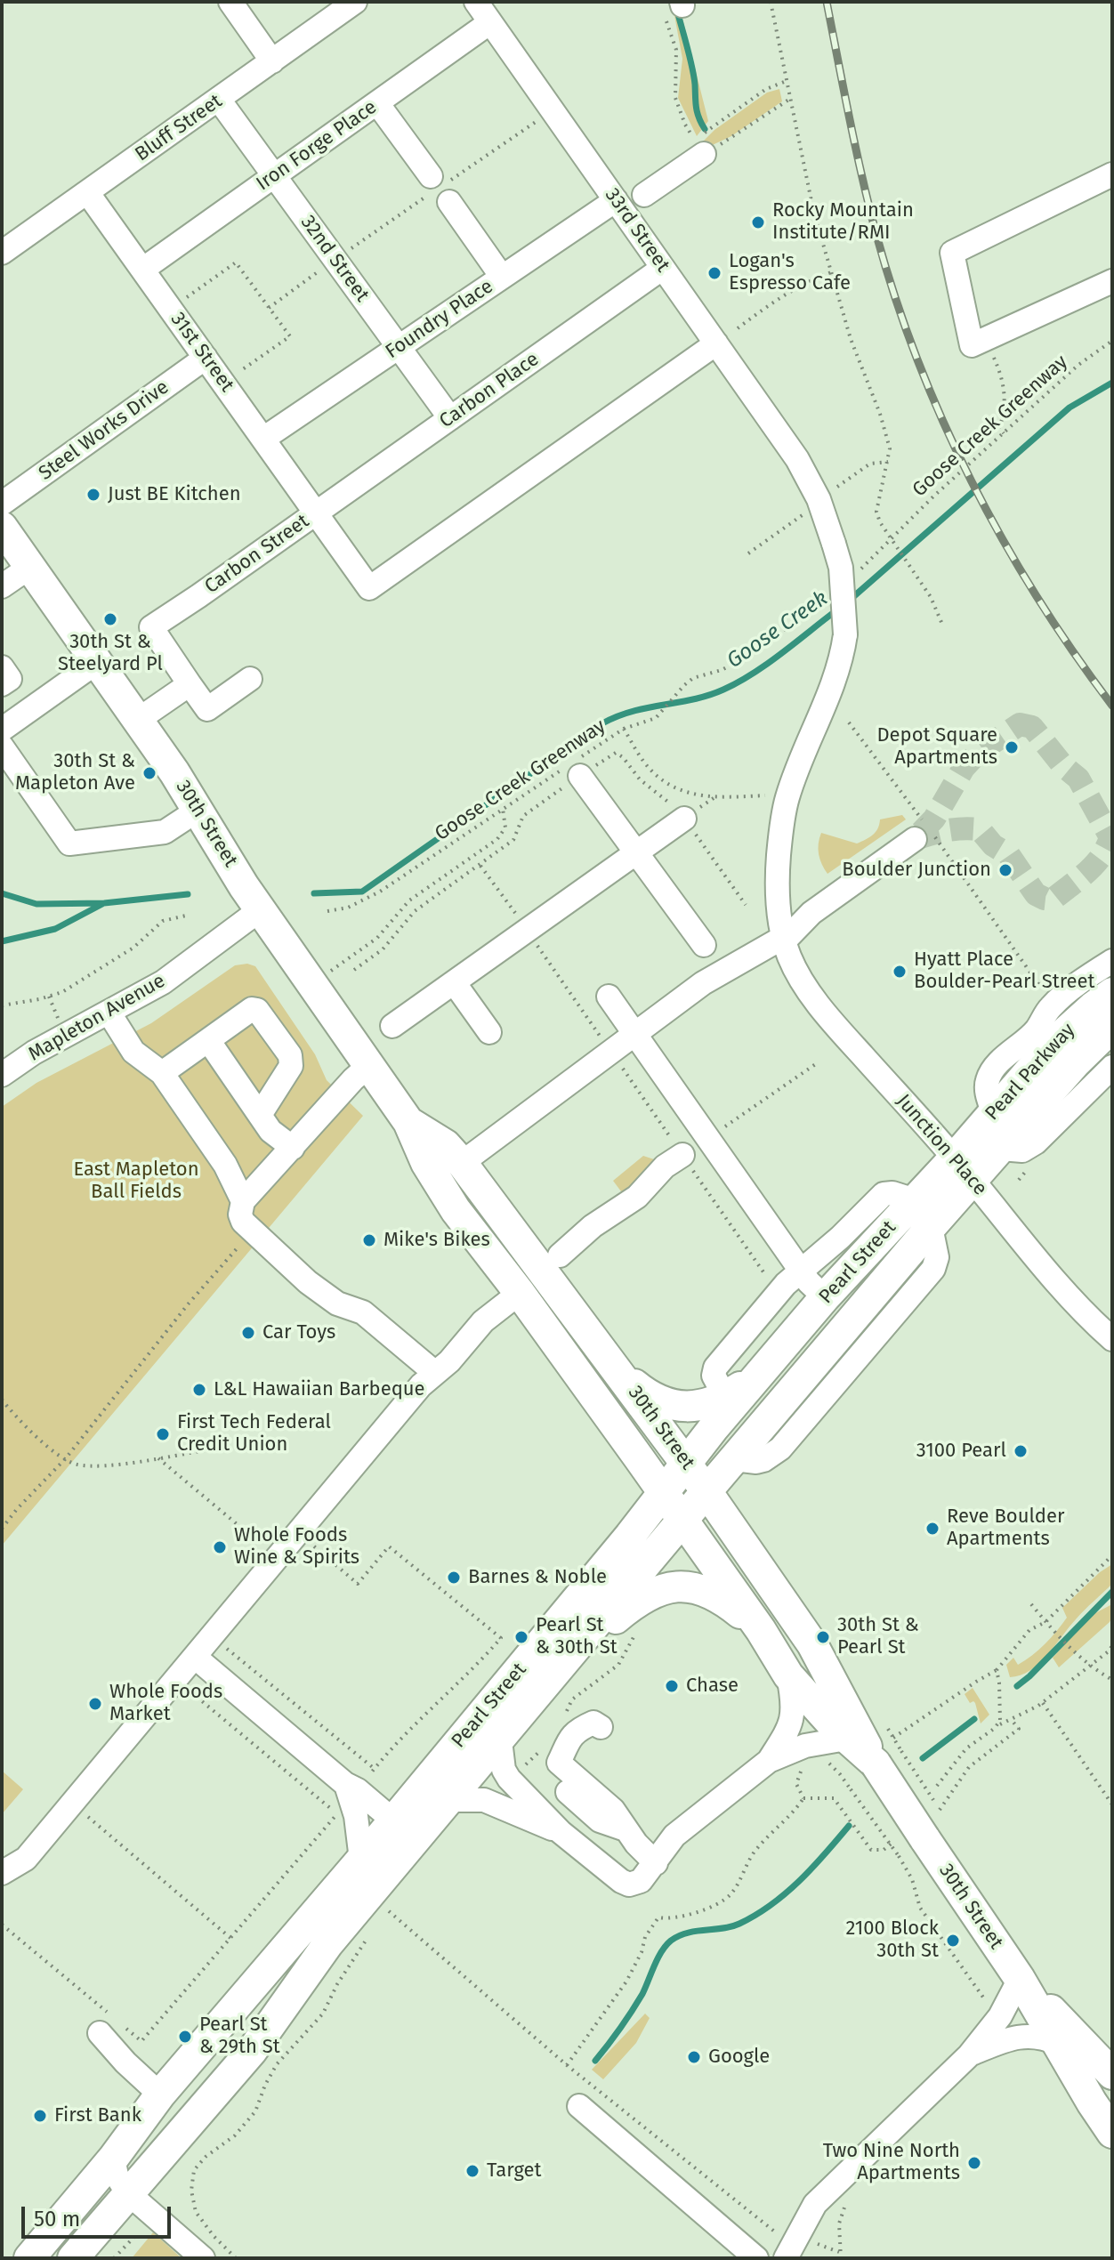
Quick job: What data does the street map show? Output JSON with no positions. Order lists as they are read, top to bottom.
{
  "streets": {
    "main road": ["30th Street", "Pearl Parkway", "Pearl Street"],
    "street": [
      "Bluff Street",
      "Iron Forge Place",
      "33rd Street",
      "32nd Street",
      "Foundry Place",
      "31st Street",
      "Carbon Place",
      "Steel Works Drive",
      "Carbon Street",
      "Mapleton Avenue",
      "Junction Place"
    ],
    "path": ["Goose Creek Greenway"]
  },
  "crossings": [
    ["Bluff Street", "32nd Street"],
    ["Bluff Street", "31st Street"],
    ["Iron Forge Place", "33rd Street"],
    ["Iron Forge Place", "32nd Street"],
    ["Iron Forge Place", "31st Street"],
    ["33rd Street", "Foundry Place"],
    ["33rd Street", "31st Street"],
    ["33rd Street", "Carbon Place"],
    ["33rd Street", "Junction Place"],
    ["32nd Street", "Foundry Place"],
    ["32nd Street", "Carbon Place"],
    ["Foundry Place", "31st Street"],
    ["31st Street", "Carbon Place"],
    ["31st Street", "Steel Works Drive"],
    ["31st Street", "Carbon Street"],
    ["Carbon Place", "Carbon Street"],
    ["30th Street", "Mapleton Avenue"],
    ["30th Street", "Pearl Street"],
    ["Pearl Parkway", "Junction Place"],
    ["Pearl Parkway", "Pearl Street"],
    ["Junction Place", "Pearl Street"]
  ],
  "water": ["Goose Creek"],
  "parks": ["East Mapleton Ball Fields"],
  "places": [
    "Rocky Mountain Institute/RMI",
    "Logan's Espresso Cafe",
    "Just BE Kitchen",
    "30th St & Steelyard Pl",
    "Depot Square Apartments",
    "30th St & Mapleton Ave",
    "Boulder Junction",
    "Hyatt Place Boulder-Pearl Street",
    "Mike's Bikes",
    "Car Toys",
    "L&L Hawaiian Barbeque",
    "First Tech Federal Credit Union",
    "3100 Pearl",
    "Reve Boulder Apartments",
    "Whole Foods Wine & Spirits",
    "Barnes & Noble",
    "Pearl St & 30th St",
    "30th St & Pearl St",
    "Chase",
    "Whole Foods Market",
    "2100 Block 30th St",
    "Pearl St & 29th St",
    "Google",
    "First Bank",
    "Two Nine North Apartments",
    "Target"
  ],
  "scale_bar": "50 m"
}
